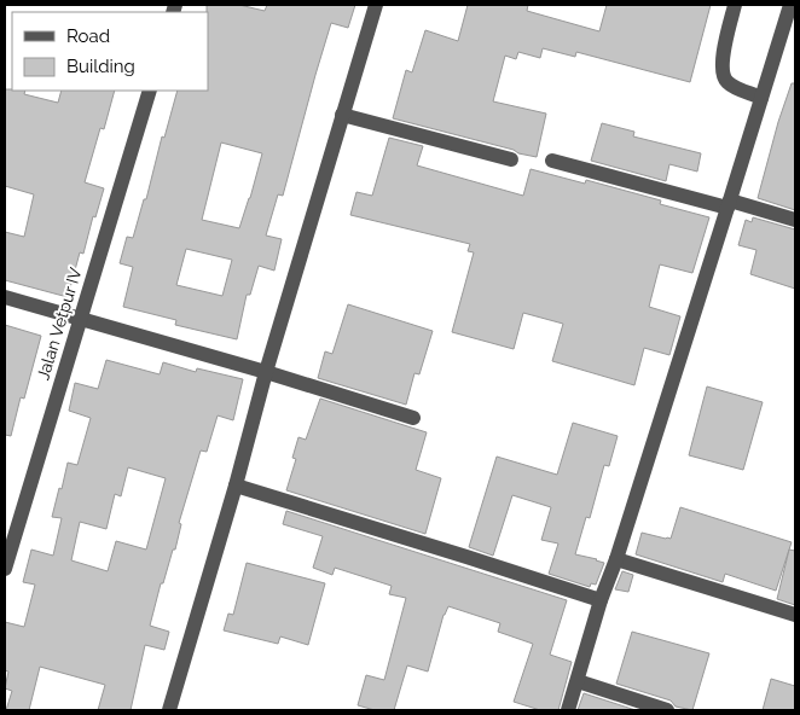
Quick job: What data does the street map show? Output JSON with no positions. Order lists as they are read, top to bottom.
{
  "streets": {
    "street": ["Jalan Vetpur IV"]
  },
  "legend": ["Road", "Building"]
}
